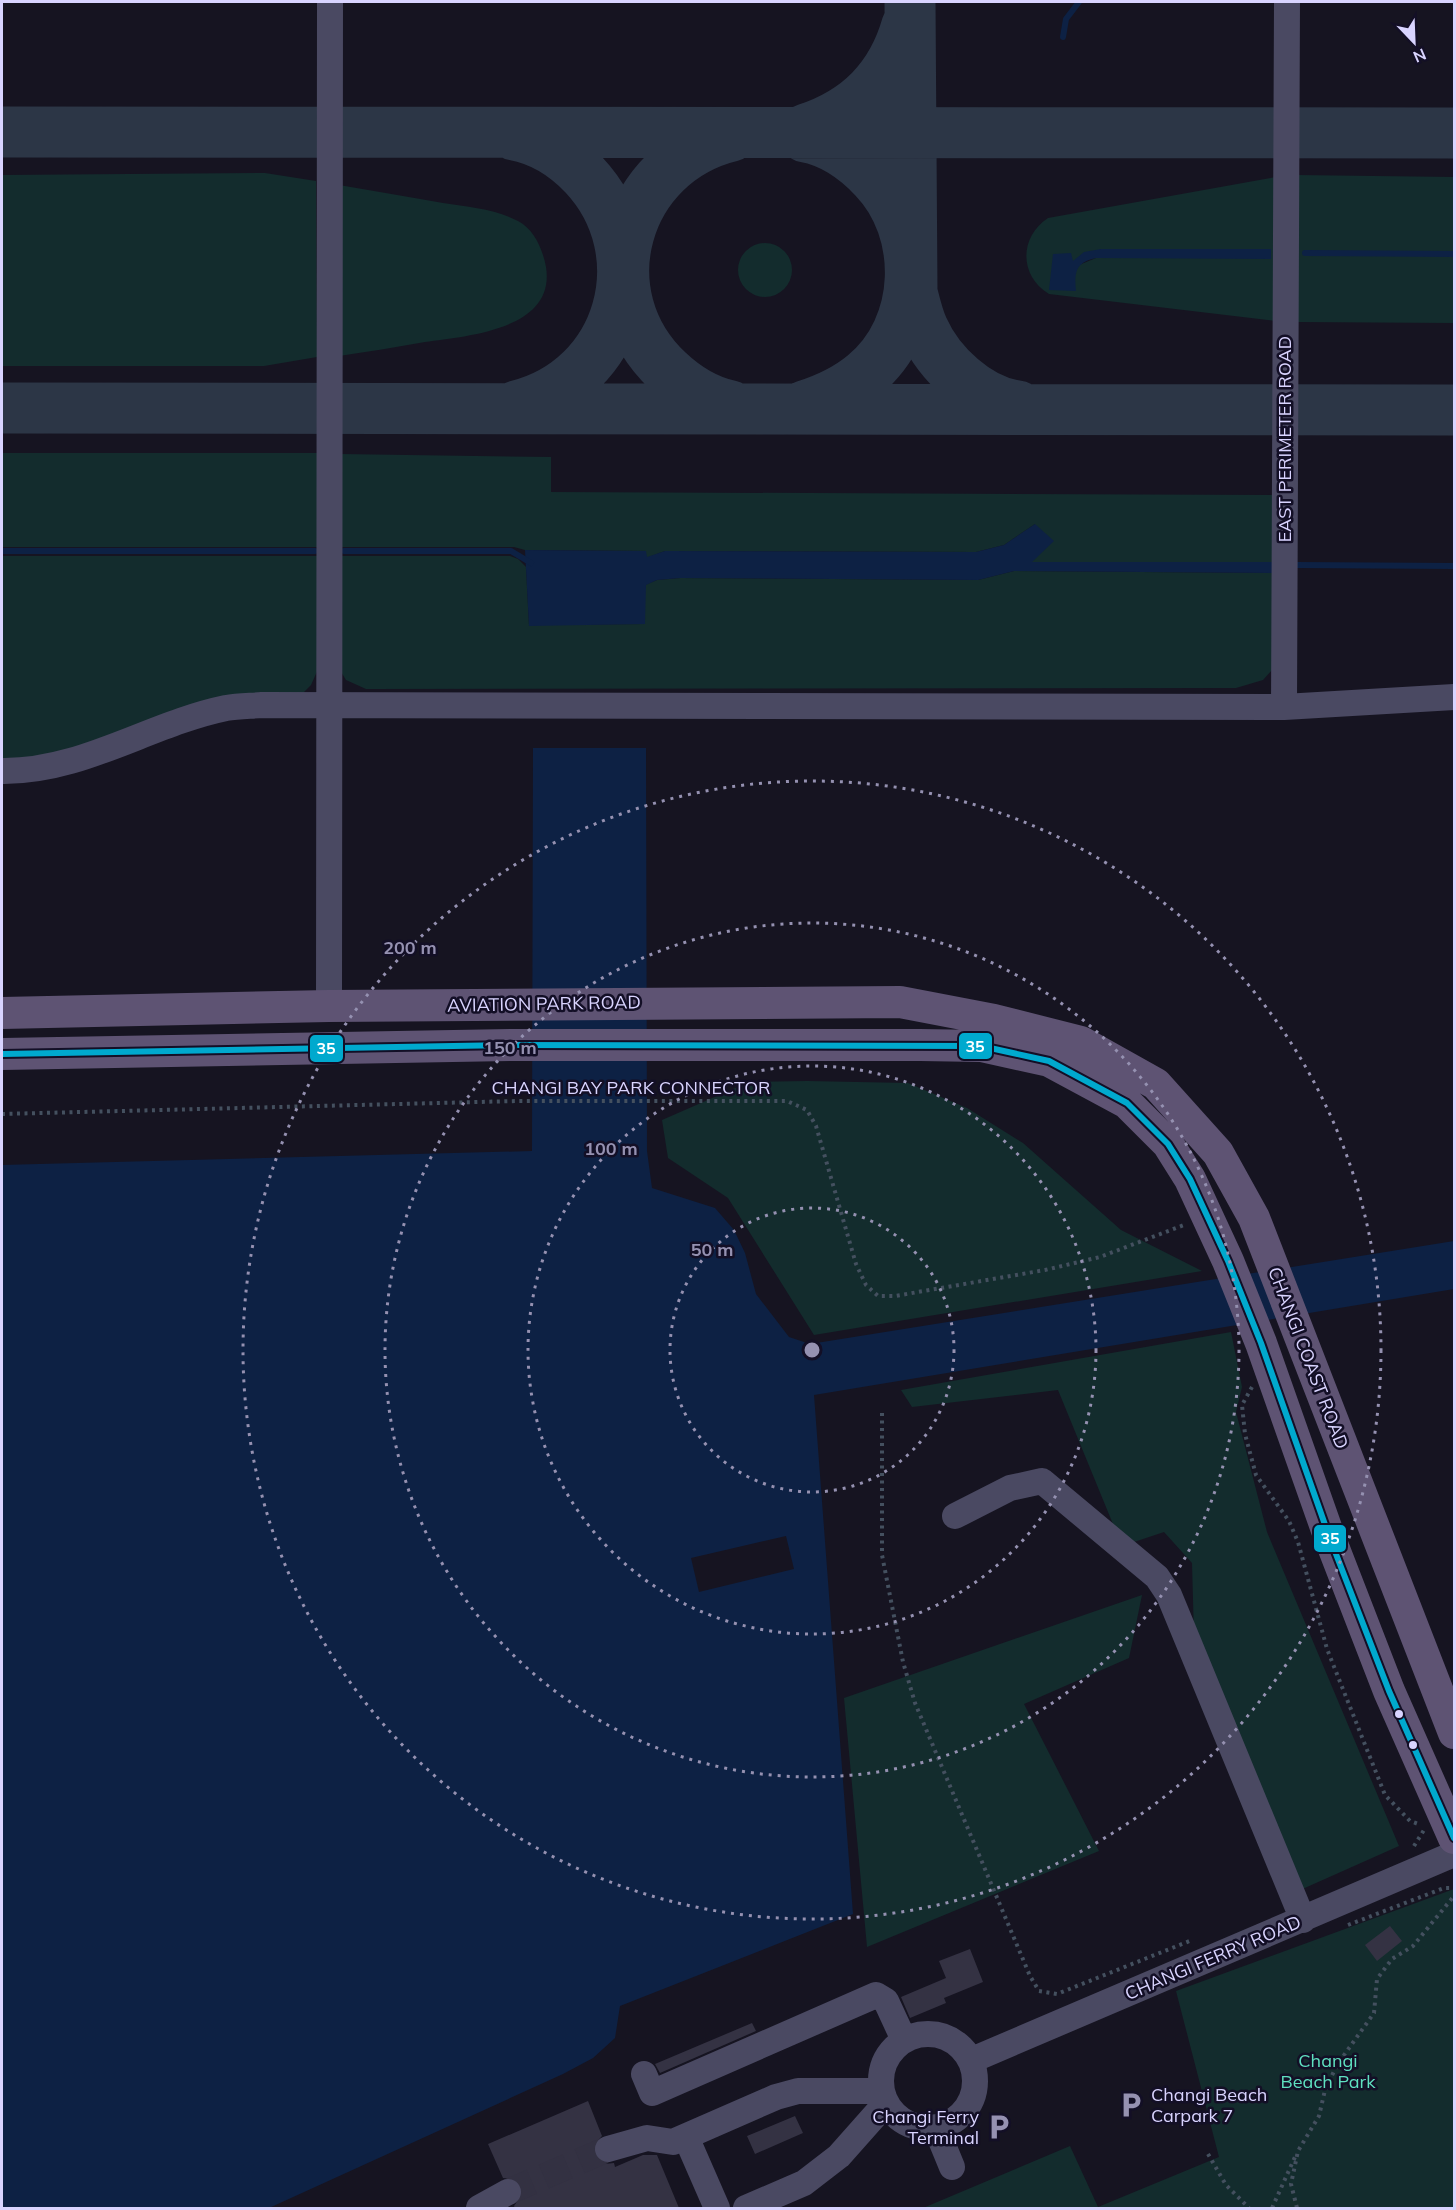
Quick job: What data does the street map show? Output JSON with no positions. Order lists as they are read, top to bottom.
{
  "streets": {
    "main road": ["AVIATION PARK ROAD", "CHANGI COAST ROAD"],
    "street": ["EAST PERIMETER ROAD", "CHANGI FERRY ROAD"],
    "path": ["CHANGI BAY PARK CONNECTOR"]
  },
  "crossings": [
    ["AVIATION PARK ROAD", "CHANGI COAST ROAD"]
  ],
  "parks": ["Changi Beach Park"],
  "places": {
    "parking": ["Changi Beach Carpark 7", "Changi Ferry Terminal"]
  },
  "lines": ["transit line 35"],
  "north": "bottom right",
  "rings": [
    "200 m",
    "150 m",
    "100 m",
    "50 m"
  ]
}
